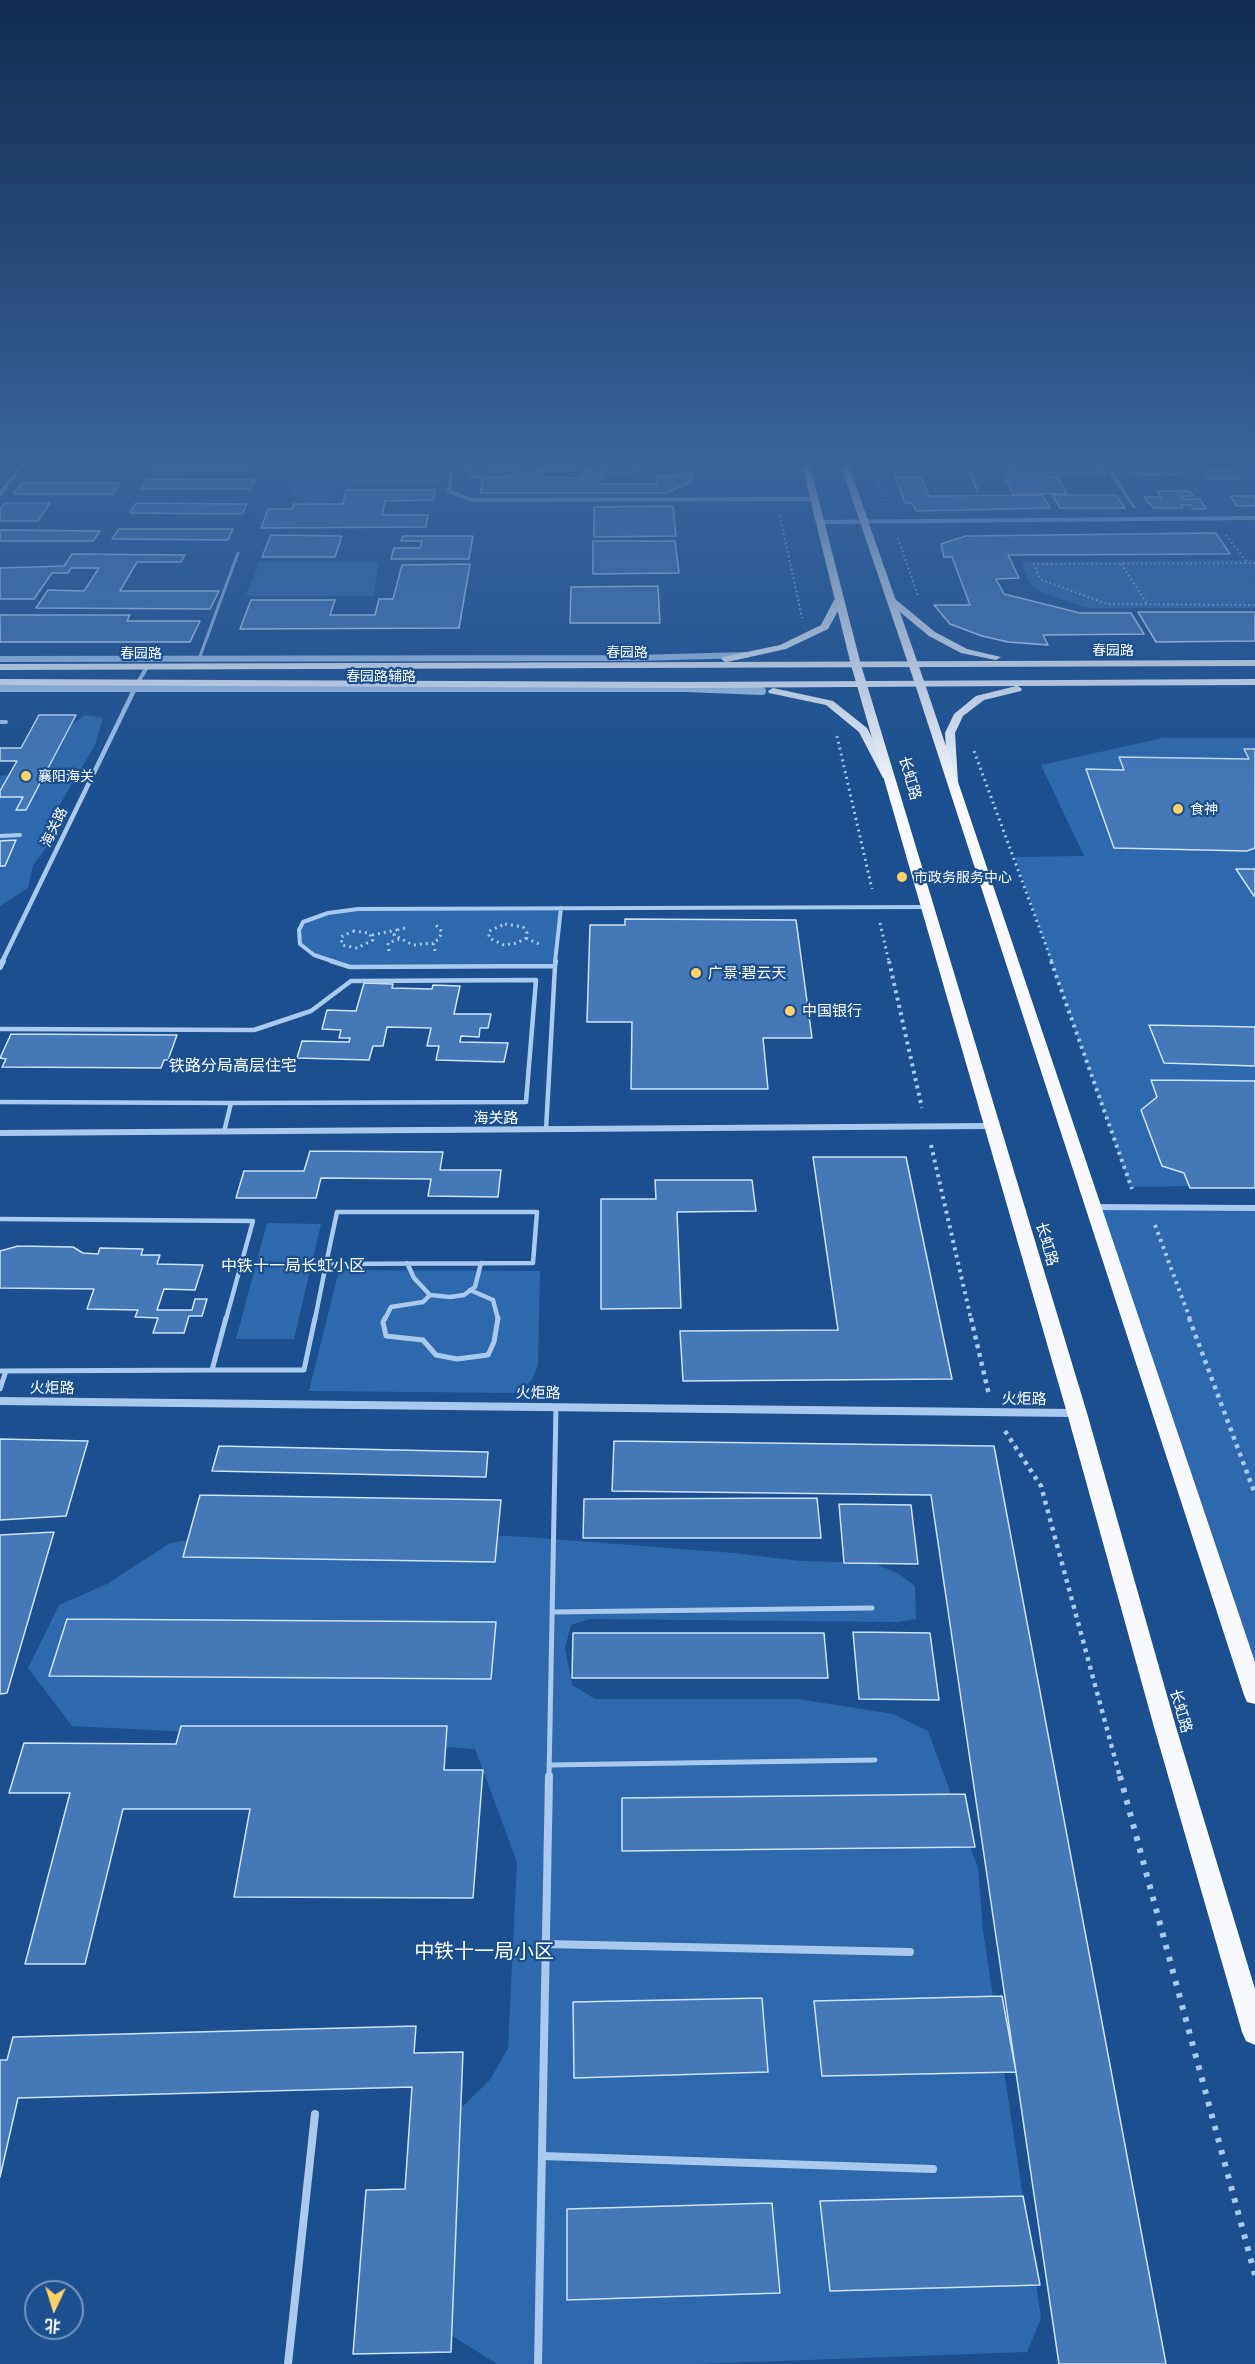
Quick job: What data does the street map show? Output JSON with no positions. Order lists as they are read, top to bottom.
{
  "streets": {
    "highway": ["长虹路"],
    "main road": ["春园路"],
    "street": ["春园路辅路", "海关路", "火炬路"]
  },
  "crossings": [
    ["春园路", "春园路辅路"],
    ["春园路", "长虹路"],
    ["春园路", "海关路"],
    ["春园路辅路", "海关路"],
    ["长虹路", "海关路"],
    ["长虹路", "火炬路"]
  ],
  "districts": ["铁路分局高层住宅", "中铁十一局长虹小区", "中铁十一局小区"],
  "places": [
    "襄阳海关",
    "食神",
    "市政务服务中心",
    "广景·碧云天",
    "中国银行"
  ],
  "north": "bottom"
}
